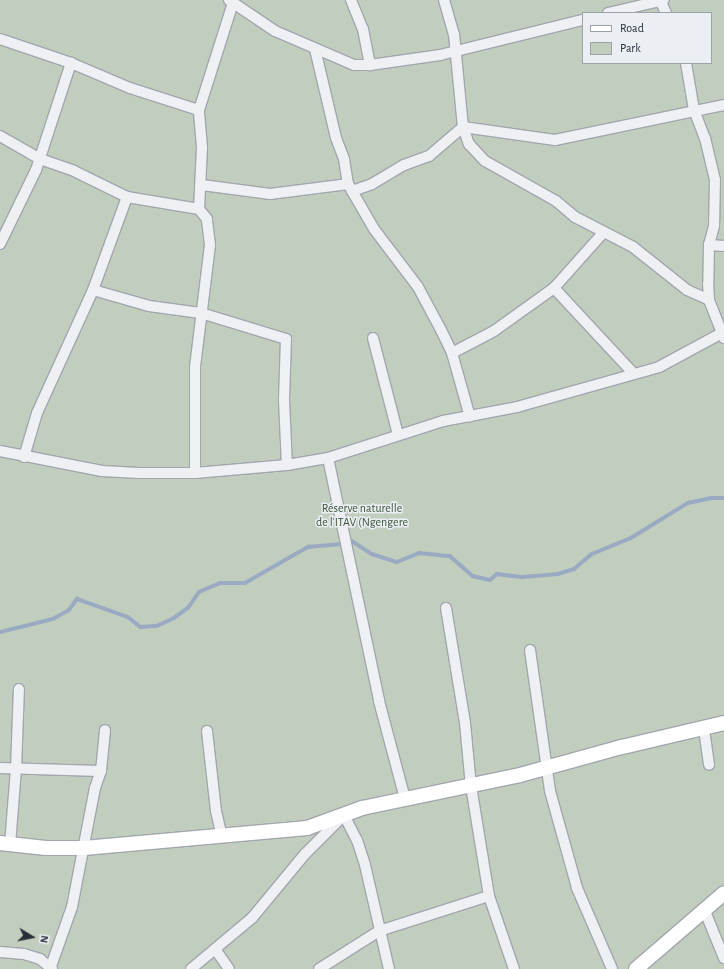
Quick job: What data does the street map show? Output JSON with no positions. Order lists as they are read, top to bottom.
{
  "parks": ["Réserve naturelle de l'ITAV (Ngengere"],
  "legend": ["Road", "Park"],
  "north": "right"
}
